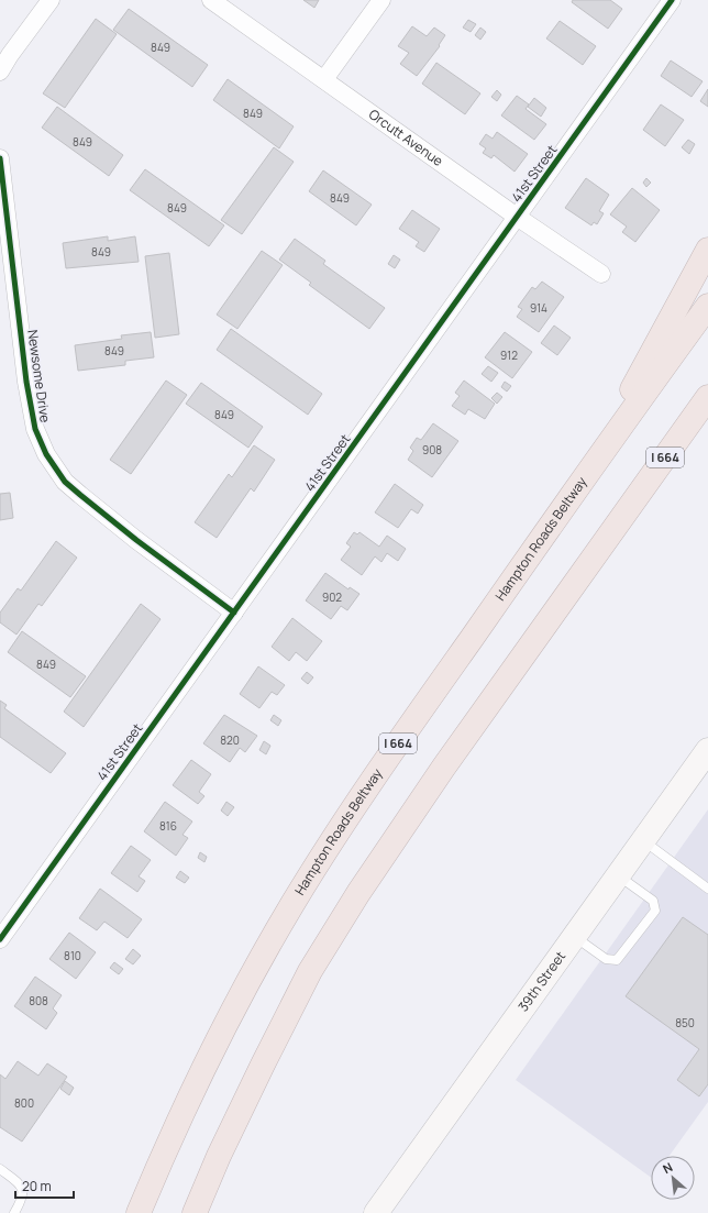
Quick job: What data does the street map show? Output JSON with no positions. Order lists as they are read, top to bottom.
{
  "streets": {
    "highway": ["I 664", "Hampton Roads Beltway"],
    "main road": ["39th Street"],
    "street": ["Orcutt Avenue", "41st Street", "Newsome Drive"]
  },
  "crossings": [
    ["Orcutt Avenue", "41st Street"],
    ["41st Street", "Newsome Drive"]
  ],
  "house_numbers": [
    "849",
    "849",
    "849",
    "849",
    "849",
    "849",
    "914",
    "849",
    "912",
    "849",
    "908",
    "902",
    "849",
    "820",
    "816",
    "810",
    "808",
    "850",
    "800"
  ],
  "scale_bar": "20 m",
  "north": "top left"
}
